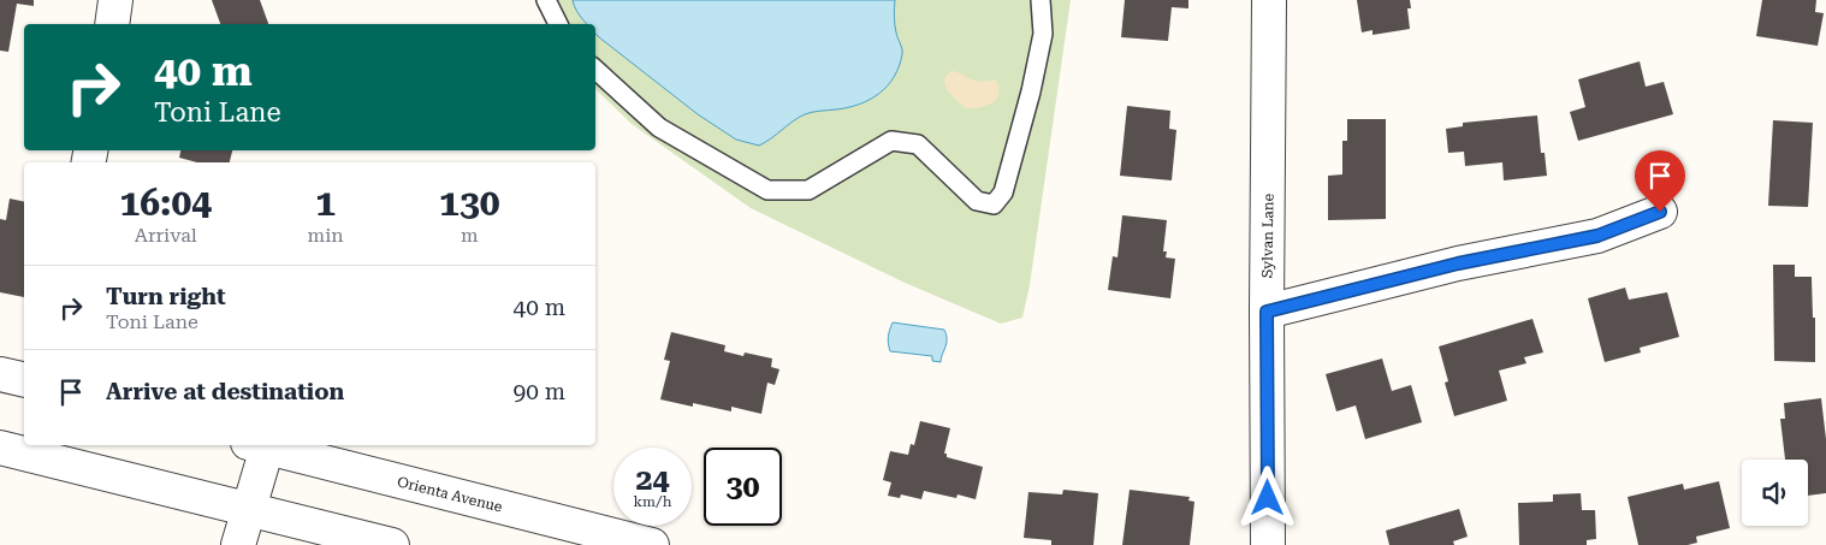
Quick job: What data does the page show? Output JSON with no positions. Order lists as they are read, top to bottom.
{
  "streets": {
    "street": ["Sylvan Lane", "Orienta Avenue"]
  },
  "page": {
    "turn": ["40 m", "Toni Lane"],
    "eta": [
      "16:04",
      "Arrival",
      "1",
      "min",
      "130",
      "m"
    ],
    "list": [
      {
        "name": "Turn right",
        "note": "Toni Lane",
        "value": "40 m"
      },
      {
        "name": "Arrive at destination",
        "value": "90 m"
      }
    ],
    "speed": "24 km/h",
    "limit": "30"
  }
}
